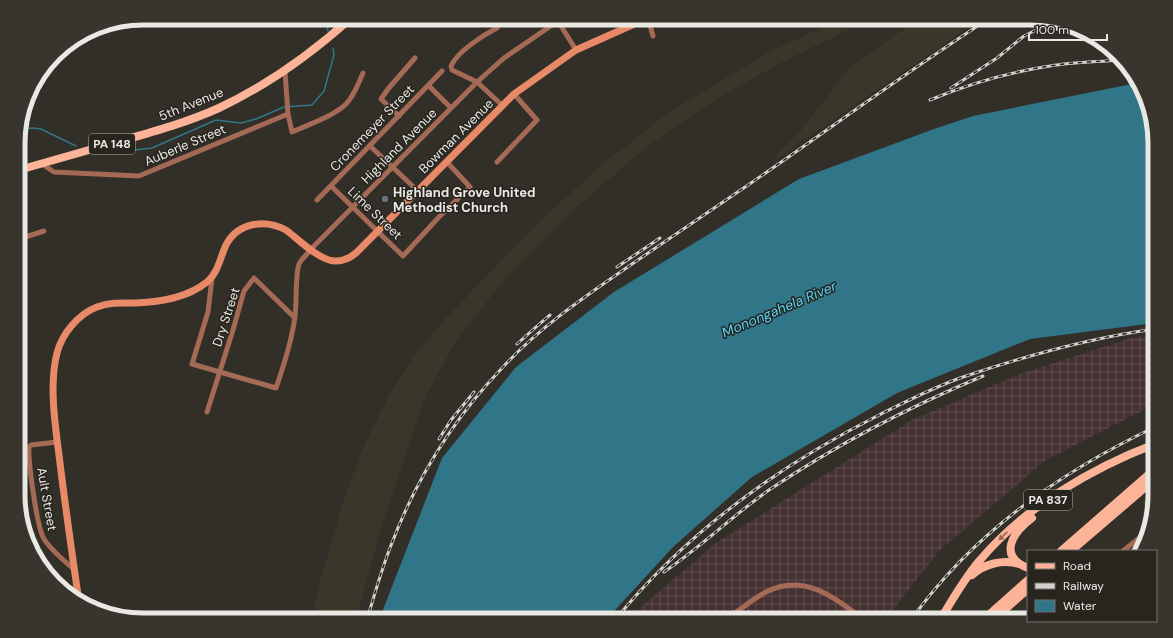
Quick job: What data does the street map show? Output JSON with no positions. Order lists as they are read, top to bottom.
{
  "streets": {
    "main road": [
      "5th Avenue",
      "Bowman Avenue",
      "PA 148",
      "PA 837"
    ],
    "street": [
      "Cronemeyer Street",
      "Auberle Street",
      "Highland Avenue",
      "Lime Street",
      "Dry Street",
      "Ault Street"
    ]
  },
  "crossings": [
    ["5th Avenue", "Auberle Street"],
    ["Cronemeyer Street", "Lime Street"],
    ["Bowman Avenue", "Highland Avenue"],
    ["Bowman Avenue", "Lime Street"],
    ["Highland Avenue", "Lime Street"],
    ["Highland Avenue", "Dry Street"]
  ],
  "water": ["Monongahela River"],
  "places": ["Highland Grove United Methodist Church"],
  "legend": ["Road", "Railway", "Water"],
  "scale_bar": "100 m"
}
